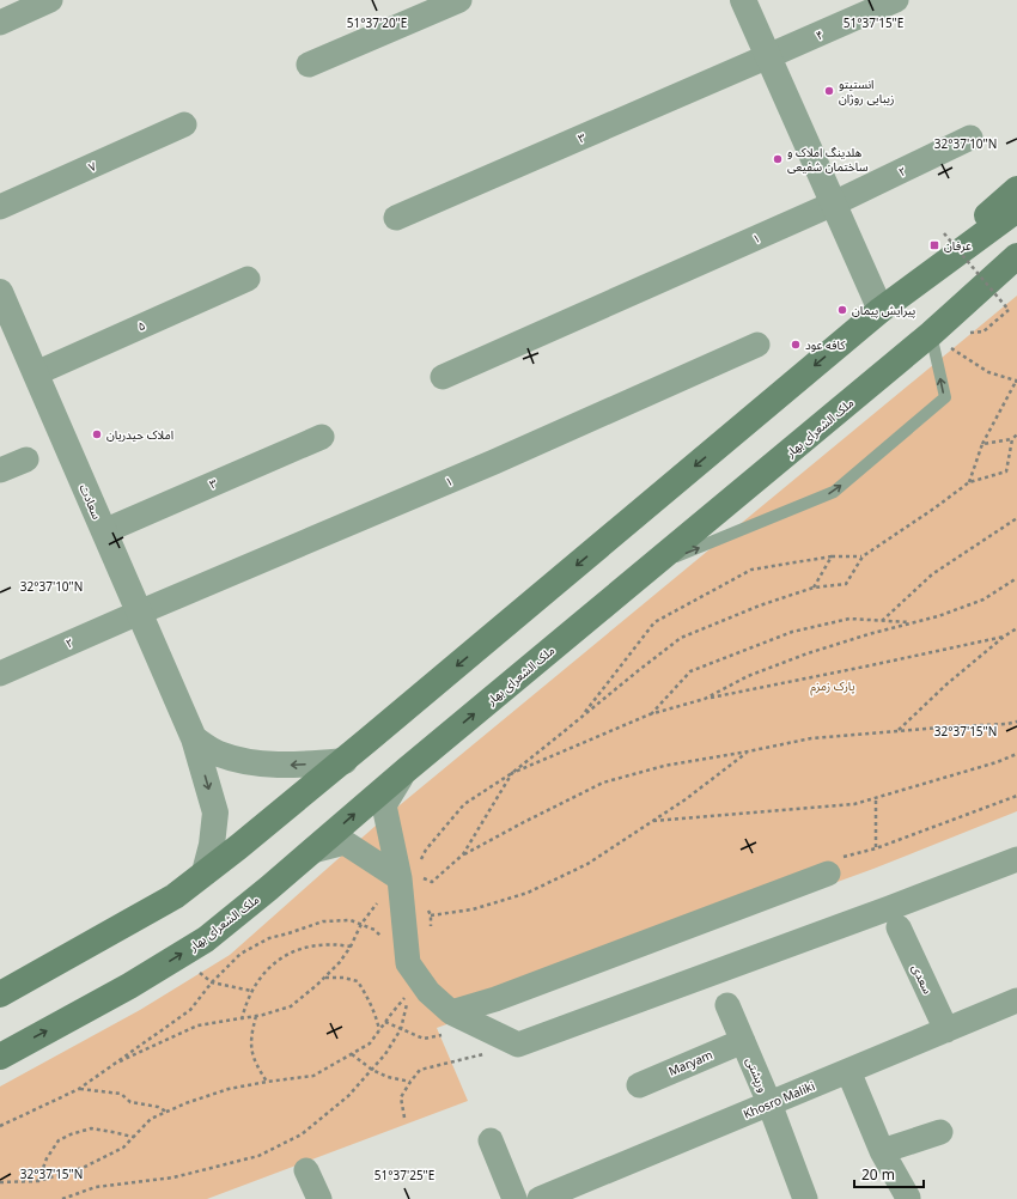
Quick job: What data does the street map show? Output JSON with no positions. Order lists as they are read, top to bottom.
{
  "streets": {
    "main road": ["ملک الشعرای بهار"],
    "street": [
      "۴",
      "۳",
      "۷",
      "۲",
      "۱",
      "۵",
      "سعادت",
      "سعدی",
      "Maryam",
      "ورپشتی",
      "Khosro Maliki"
    ]
  },
  "crossings": [
    ["۴", "۳"],
    ["۳", "سعادت"],
    ["۲", "۱"],
    ["۲", "سعادت"],
    ["۱", "سعادت"],
    ["۵", "سعادت"],
    ["سعدی", "Khosro Maliki"],
    ["Maryam", "ورپشتی"],
    ["ورپشتی", "Khosro Maliki"]
  ],
  "parks": ["پارک زمزم"],
  "places": {
    "other": [
      "انستیتو زیبایی روژان",
      "هلدینگ املاک و ساختمان شفیعی",
      "پیرایش پیمان",
      "کافه عود",
      "املاک حیدریان"
    ],
    "transit": ["عرفان"]
  },
  "scale_bar": "20 m",
  "coordinates": [
    "51°37'20\"E",
    "51°37'15\"E",
    "32°37'10\"N",
    "32°37'15\"N",
    "51°37'25\"E"
  ]
}
